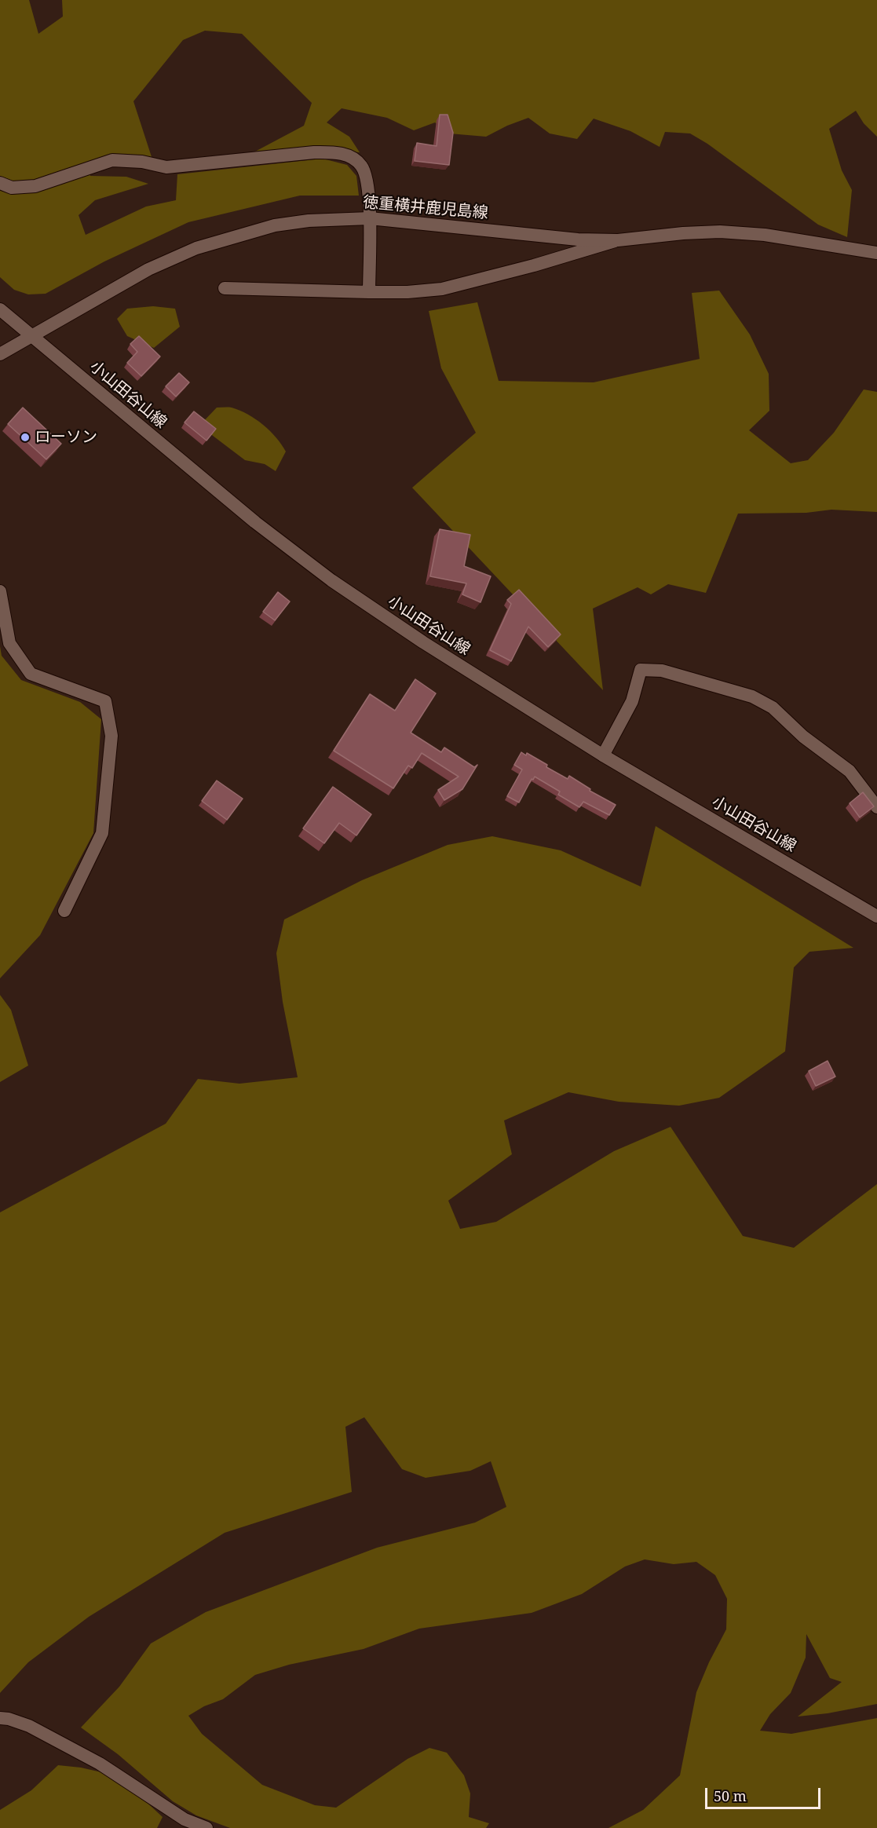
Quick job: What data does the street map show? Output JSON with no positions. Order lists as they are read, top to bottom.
{
  "streets": {
    "main road": ["徳重横井鹿児島線", "小山田谷山線"]
  },
  "crossings": [
    ["徳重横井鹿児島線", "小山田谷山線"]
  ],
  "places": ["ローソン"],
  "scale_bar": "50 m"
}
